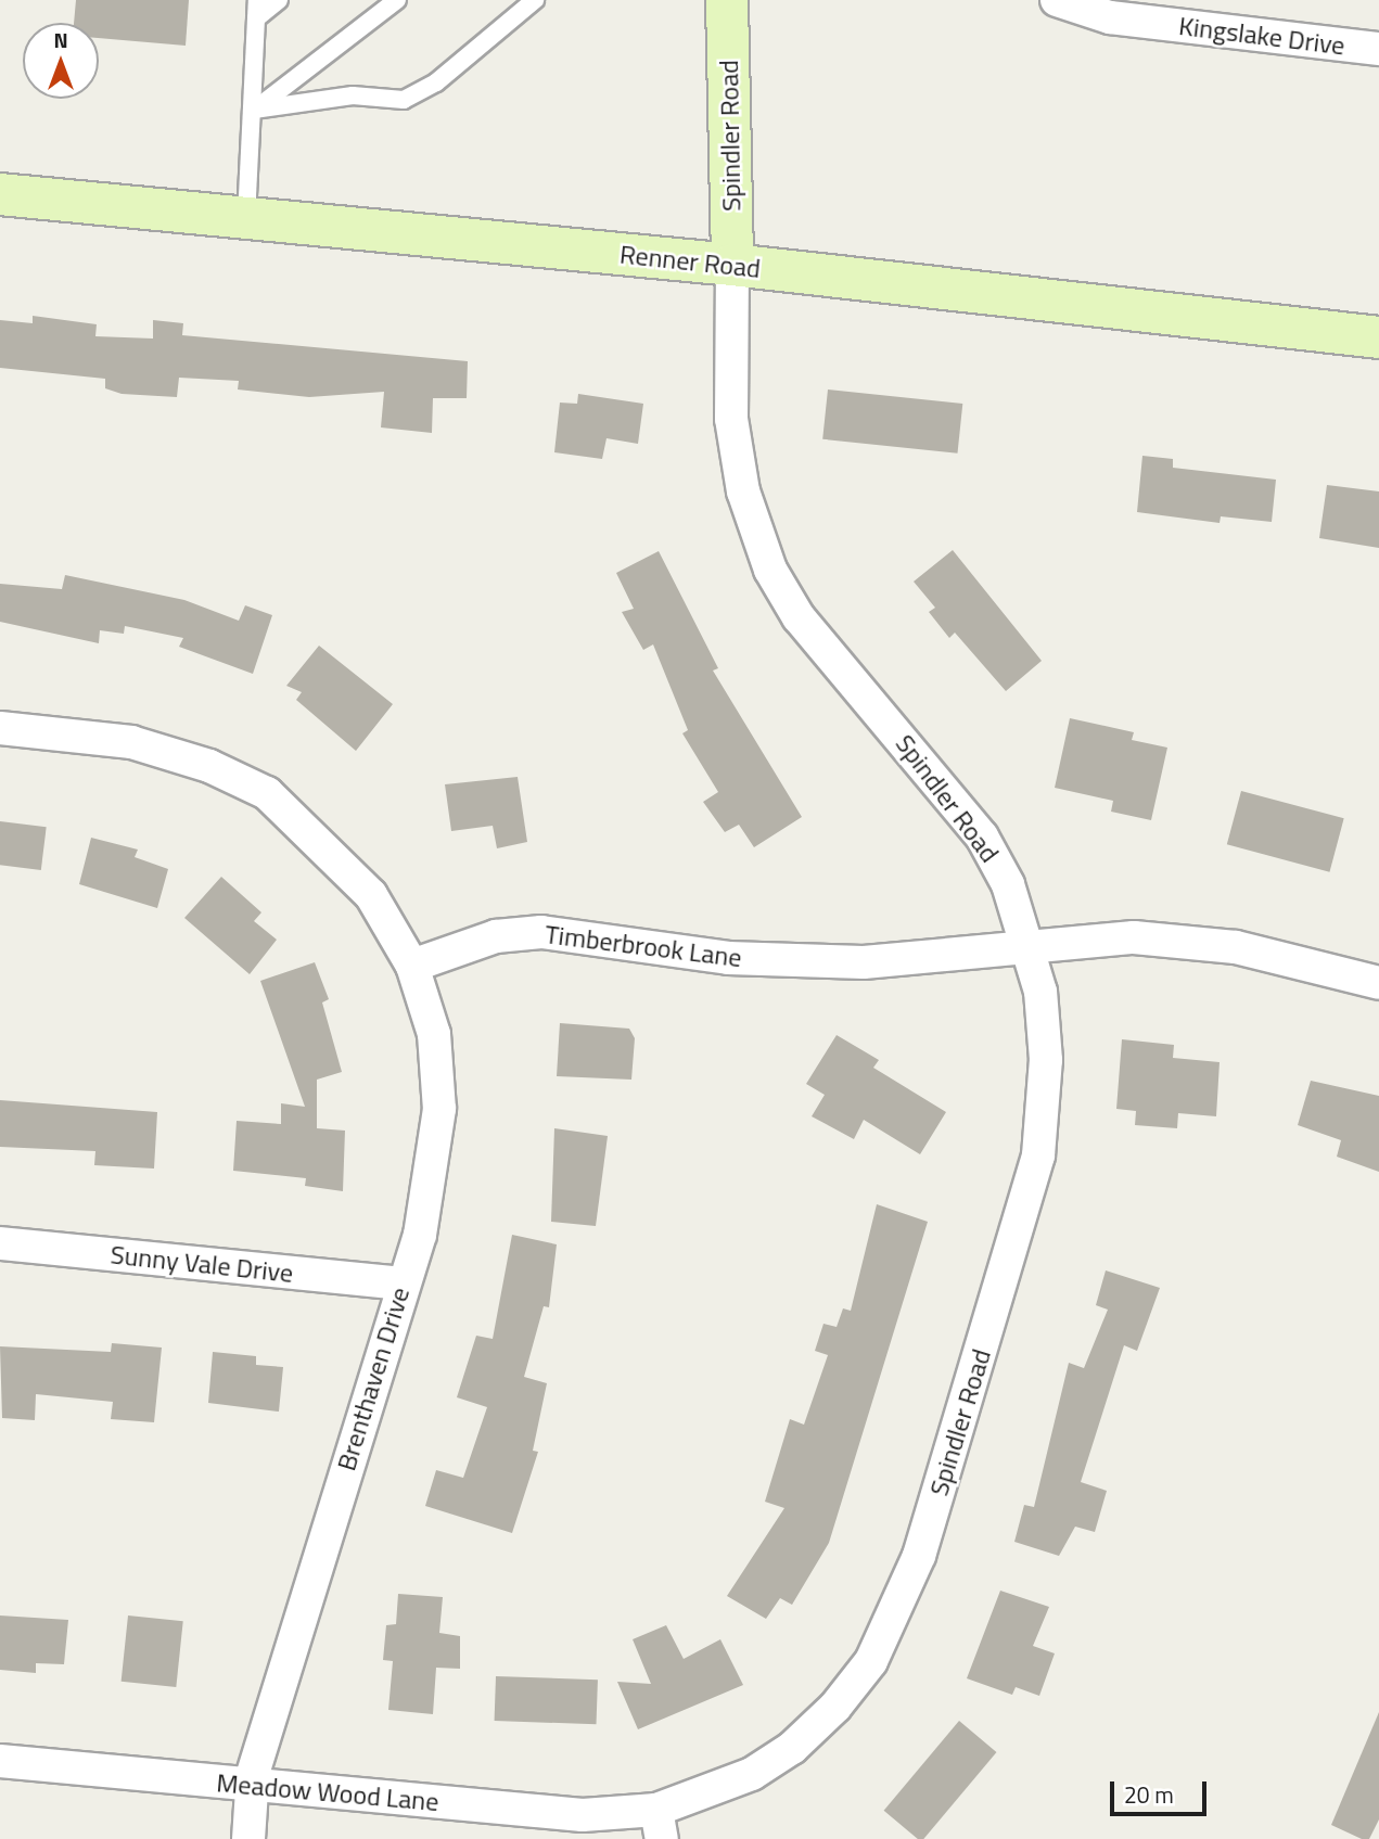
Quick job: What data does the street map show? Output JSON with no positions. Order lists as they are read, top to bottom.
{
  "streets": {
    "main road": ["Spindler Road", "Renner Road"],
    "street": [
      "Kingslake Drive",
      "Timberbrook Lane",
      "Sunny Vale Drive",
      "Brenthaven Drive",
      "Meadow Wood Lane"
    ]
  },
  "crossings": [
    ["Spindler Road", "Renner Road"],
    ["Spindler Road", "Timberbrook Lane"],
    ["Spindler Road", "Meadow Wood Lane"],
    ["Timberbrook Lane", "Brenthaven Drive"],
    ["Sunny Vale Drive", "Brenthaven Drive"],
    ["Brenthaven Drive", "Meadow Wood Lane"]
  ],
  "scale_bar": "20 m",
  "north": "top"
}
